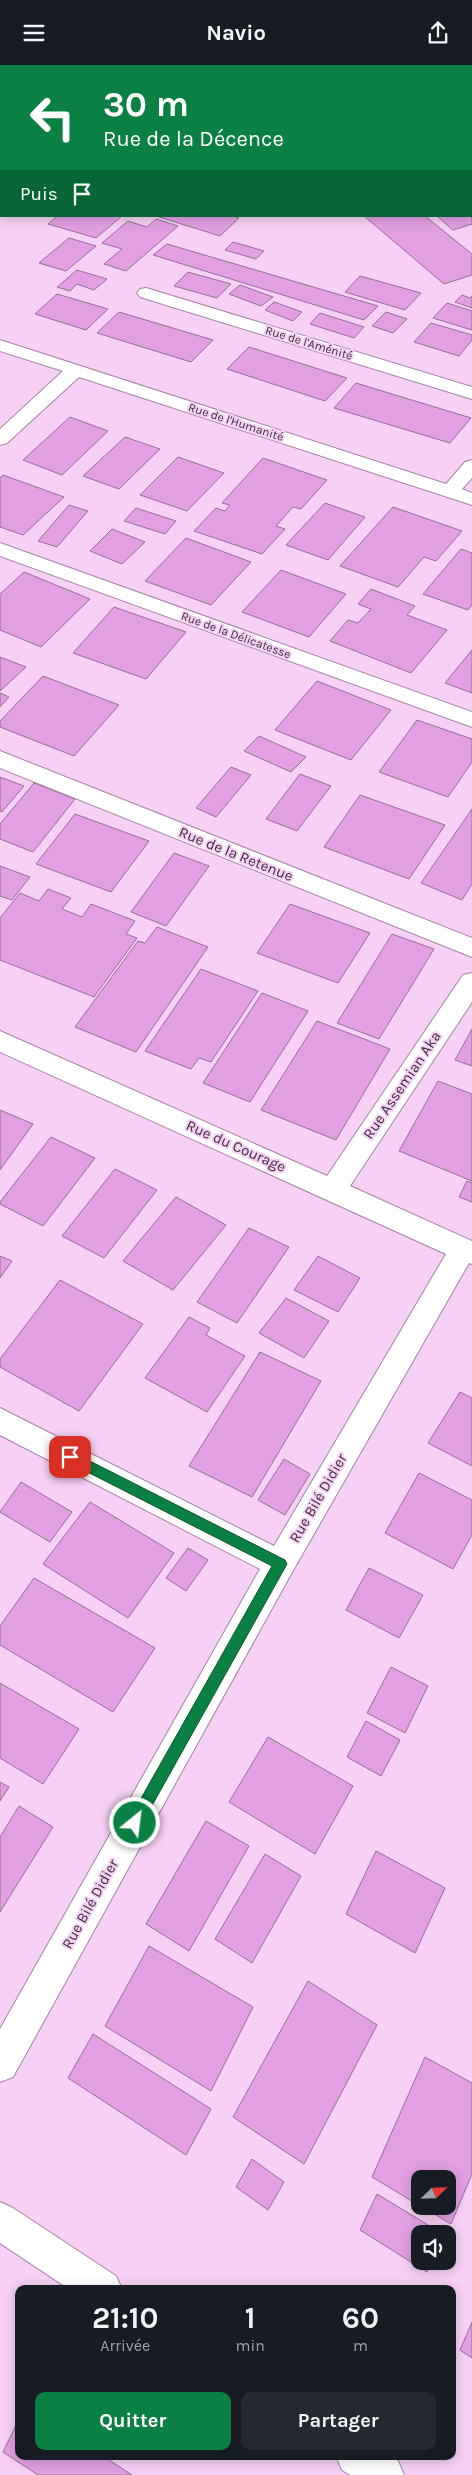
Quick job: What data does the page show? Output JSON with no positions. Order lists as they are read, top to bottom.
{
  "streets": {
    "street": [
      "Rue de l'Aménité",
      "Rue de l'Humanité",
      "Rue de la Délicatesse",
      "Rue de la Retenue",
      "Rue Assemian Aka",
      "Rue du Courage",
      "Rue Bilé Didier"
    ]
  },
  "crossings": [
    ["Rue Assemian Aka", "Rue du Courage"],
    ["Rue du Courage", "Rue Bilé Didier"]
  ],
  "north": "top right",
  "page": {
    "header": "Navio",
    "turn": ["30 m", "Rue de la Décence"],
    "then": "Puis",
    "eta": [
      "21:10",
      "Arrivée",
      "1",
      "min",
      "60",
      "m"
    ],
    "buttons": ["Quitter", "Partager"]
  }
}
